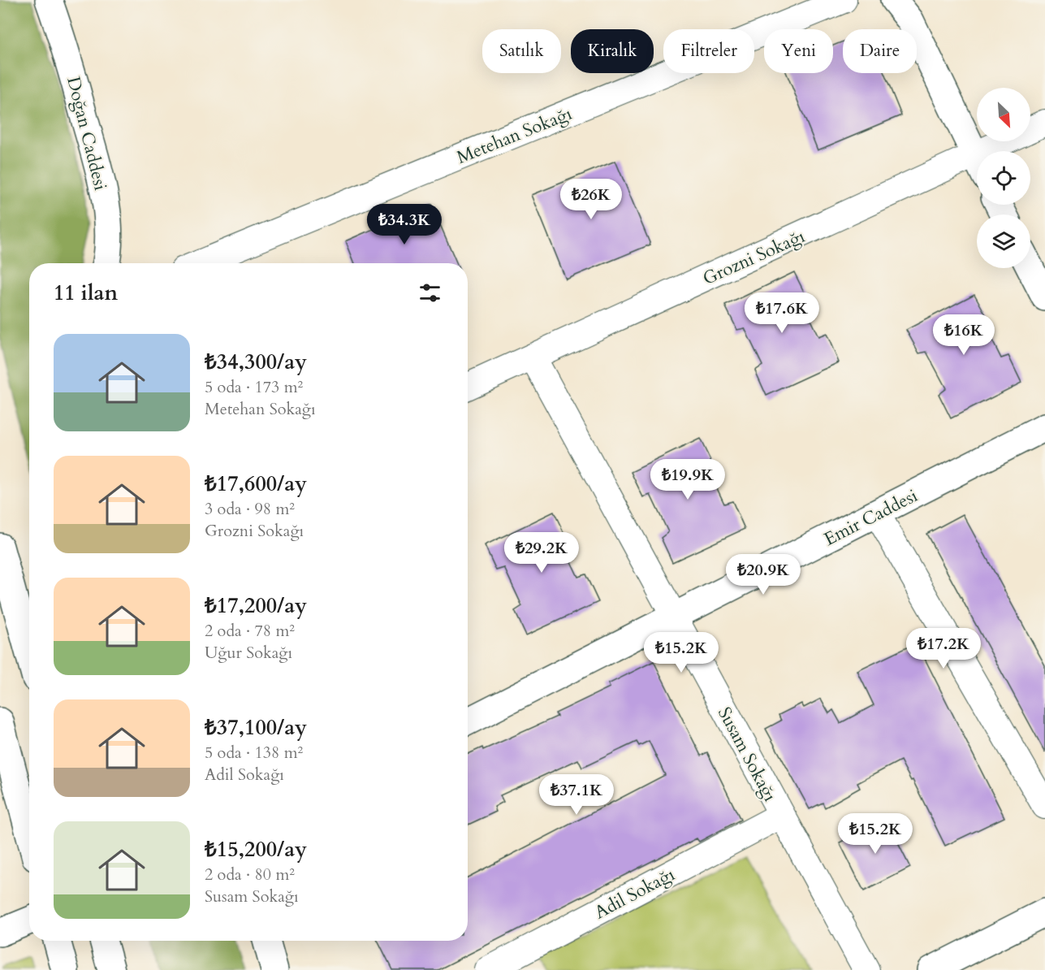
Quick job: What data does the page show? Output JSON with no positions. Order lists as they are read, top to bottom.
{
  "streets": {
    "street": [
      "Doğan Caddesi",
      "Metehan Sokağı",
      "Grozni Sokağı",
      "Emir Caddesi",
      "Susam Sokağı",
      "Adil Sokağı"
    ]
  },
  "crossings": [
    ["Grozni Sokağı", "Susam Sokağı"],
    ["Emir Caddesi", "Susam Sokağı"],
    ["Susam Sokağı", "Adil Sokağı"]
  ],
  "north": "bottom right",
  "page": {
    "chip": [
      "Satılık",
      "Kiralık",
      "Filtreler",
      "Yeni",
      "Daire"
    ],
    "price": [
      "₺26K",
      "₺34.3K",
      "₺17.6K",
      "₺16K",
      "₺19.9K",
      "₺29.2K",
      "₺20.9K",
      "₺17.2K",
      "₺15.2K",
      "₺37.1K",
      "₺15.2K"
    ],
    "heading": "11 ilan",
    "list": [
      {
        "name": "₺34,300/ay",
        "note": "5 oda · 173 m² · Metehan Sokağı"
      },
      {
        "name": "₺17,600/ay",
        "note": "3 oda · 98 m² · Grozni Sokağı"
      },
      {
        "name": "₺17,200/ay",
        "note": "2 oda · 78 m² · Uğur Sokağı"
      },
      {
        "name": "₺37,100/ay",
        "note": "5 oda · 138 m² · Adil Sokağı"
      },
      {
        "name": "₺15,200/ay",
        "note": "2 oda · 80 m² · Susam Sokağı"
      }
    ]
  }
}
